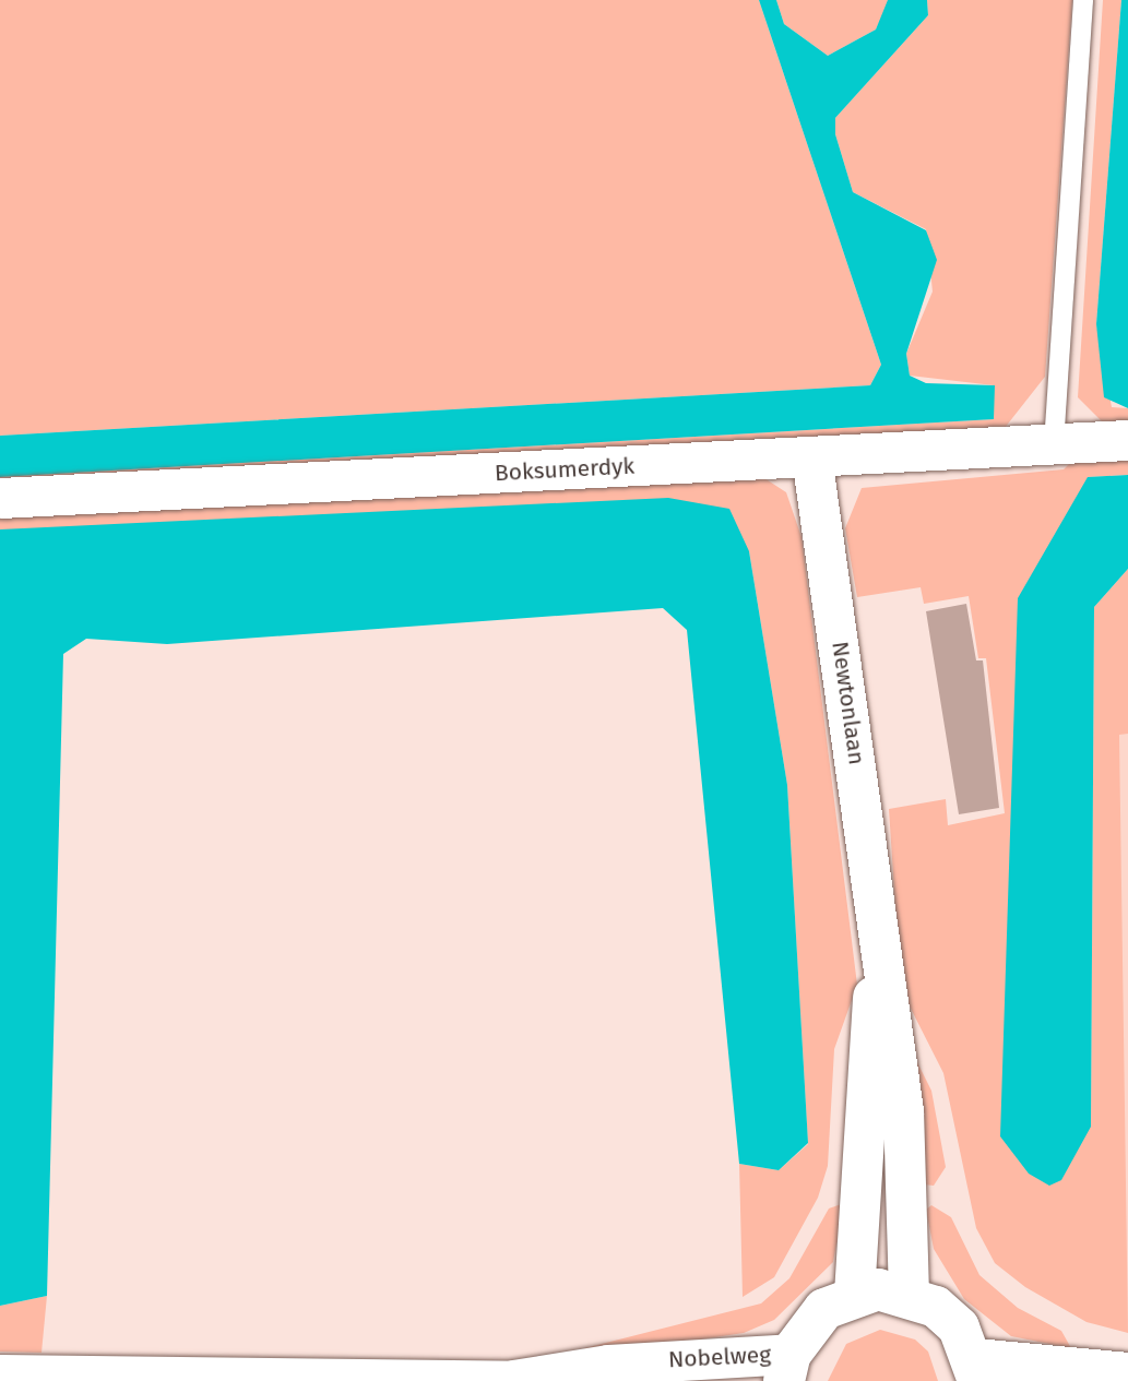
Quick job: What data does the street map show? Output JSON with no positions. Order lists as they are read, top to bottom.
{
  "streets": {
    "street": ["Boksumerdyk", "Newtonlaan", "Nobelweg"]
  },
  "crossings": [
    ["Boksumerdyk", "Newtonlaan"]
  ]
}
